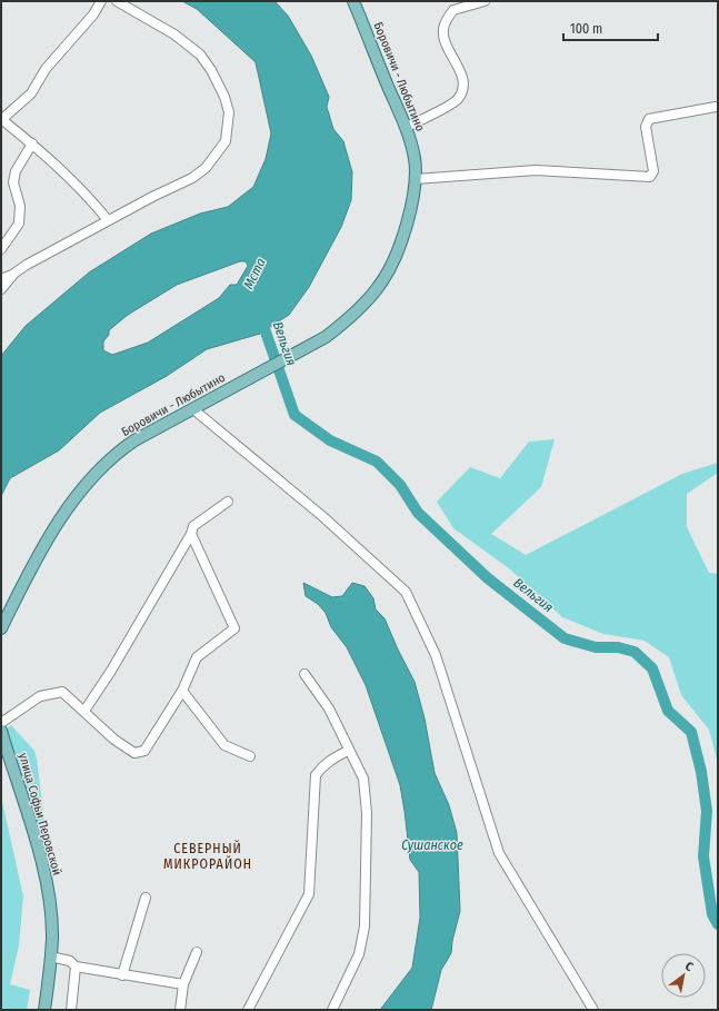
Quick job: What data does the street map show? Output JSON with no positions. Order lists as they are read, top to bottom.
{
  "streets": {
    "main road": ["Боровичи - Любытино", "улица Софьи Перовской"]
  },
  "districts": ["СЕВЕРНЫЙ МИКРОРАЙОН"],
  "water": ["Мста", "Вельгия", "Сушанское"],
  "scale_bar": "100 m",
  "north": "top right"
}
